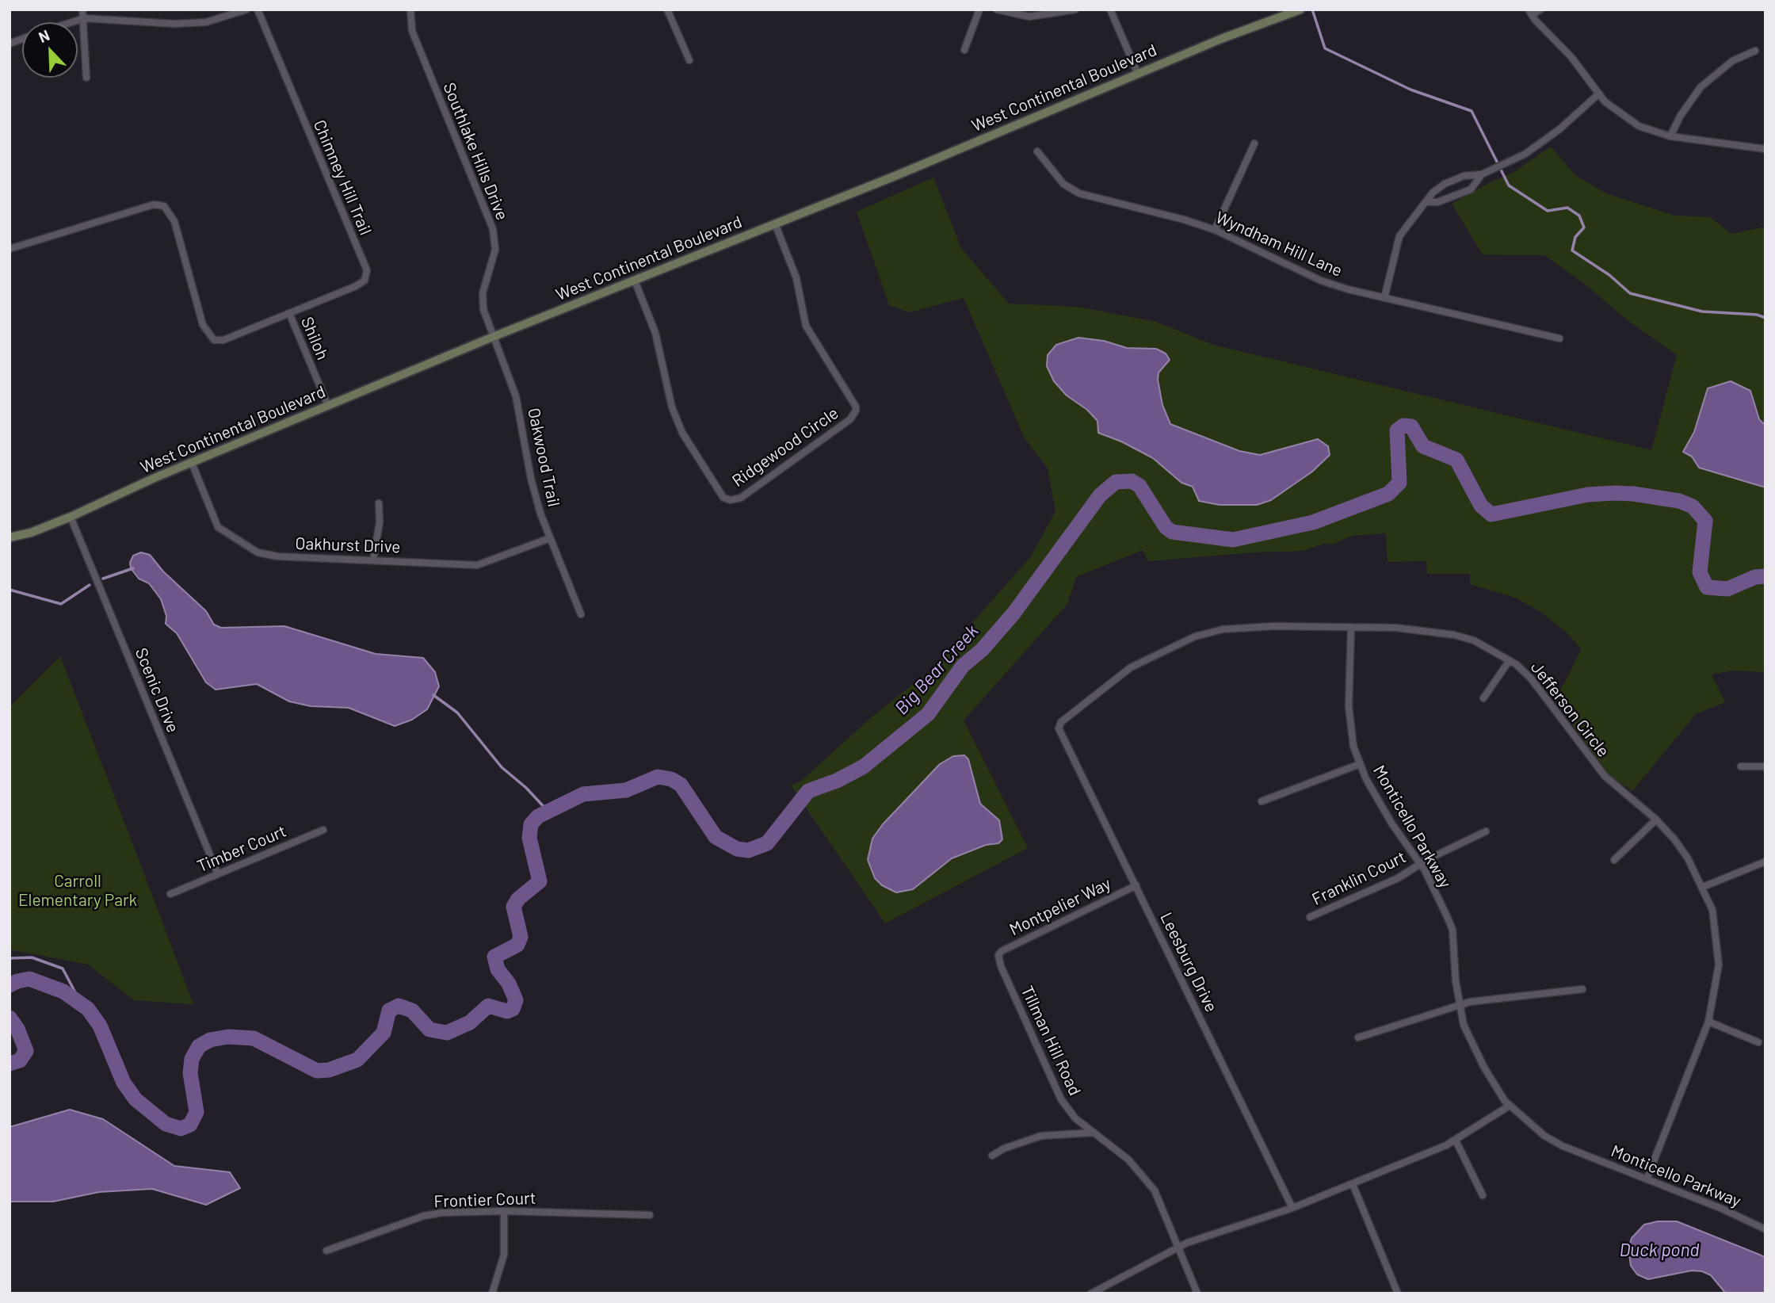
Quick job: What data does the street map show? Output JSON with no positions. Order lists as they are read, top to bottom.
{
  "streets": {
    "main road": ["West Continental Boulevard"],
    "street": [
      "Southlake Hills Drive",
      "Chimney Hill Trail",
      "Wyndham Hill Lane",
      "Shiloh",
      "Ridgewood Circle",
      "Oakwood Trail",
      "Oakhurst Drive",
      "Scenic Drive",
      "Jefferson Circle",
      "Monticello Parkway",
      "Timber Court",
      "Franklin Court",
      "Montpelier Way",
      "Leesburg Drive",
      "Tillman Hill Road",
      "Frontier Court"
    ]
  },
  "crossings": [
    ["West Continental Boulevard", "Southlake Hills Drive"],
    ["West Continental Boulevard", "Shiloh"],
    ["West Continental Boulevard", "Ridgewood Circle"],
    ["West Continental Boulevard", "Oakwood Trail"],
    ["West Continental Boulevard", "Oakhurst Drive"],
    ["West Continental Boulevard", "Scenic Drive"],
    ["Southlake Hills Drive", "Oakwood Trail"],
    ["Chimney Hill Trail", "Shiloh"],
    ["Oakwood Trail", "Oakhurst Drive"],
    ["Scenic Drive", "Timber Court"],
    ["Jefferson Circle", "Monticello Parkway"],
    ["Jefferson Circle", "Leesburg Drive"],
    ["Monticello Parkway", "Franklin Court"],
    ["Montpelier Way", "Leesburg Drive"],
    ["Montpelier Way", "Tillman Hill Road"]
  ],
  "water": ["Big Bear Creek", "Duck pond"],
  "parks": ["Carroll Elementary Park"],
  "north": "top left"
}
